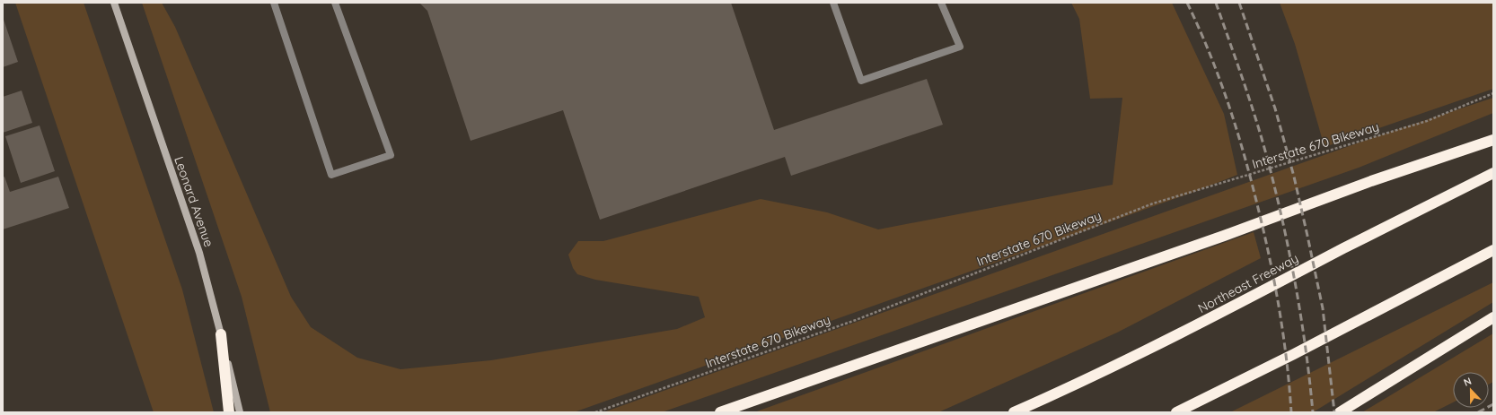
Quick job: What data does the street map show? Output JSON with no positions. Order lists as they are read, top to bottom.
{
  "streets": {
    "highway": ["Northeast Freeway"],
    "main road": ["Leonard Avenue"],
    "path": ["Interstate 670 Bikeway"]
  },
  "north": "top"
}
